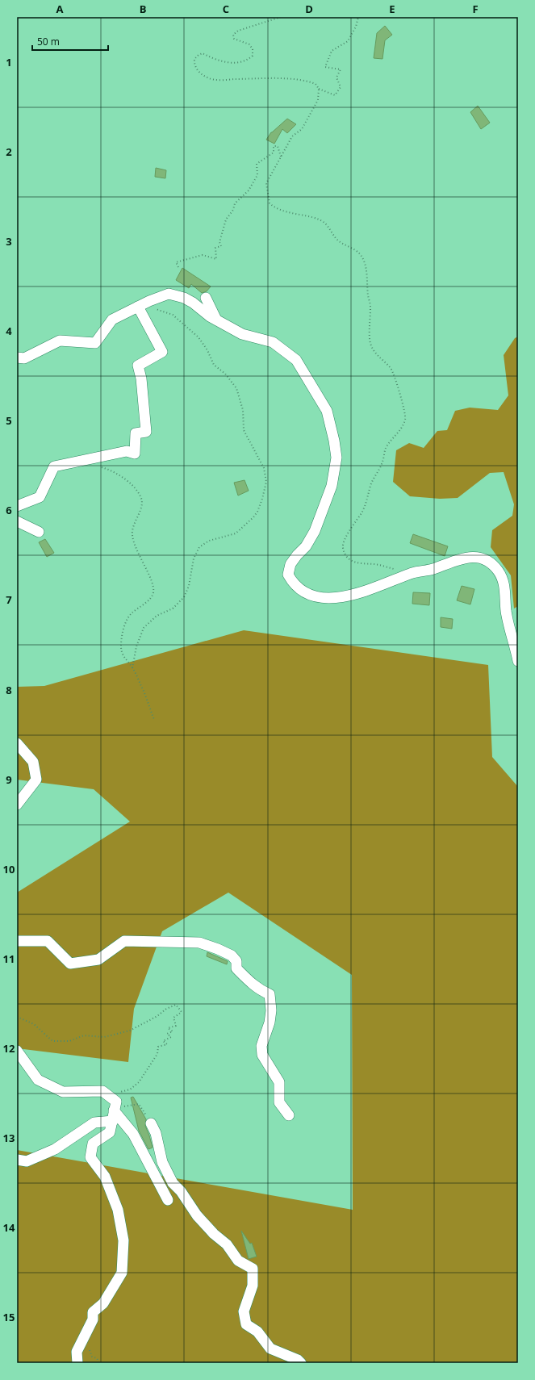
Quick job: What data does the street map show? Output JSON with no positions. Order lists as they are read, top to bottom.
{
  "scale_bar": "50 m",
  "grid": {
    "columns": [
      "A",
      "B",
      "C",
      "D",
      "E",
      "F"
    ],
    "rows": [
      "1",
      "2",
      "3",
      "4",
      "5",
      "6",
      "7",
      "8",
      "9",
      "10",
      "11",
      "12",
      "13",
      "14",
      "15"
    ]
  }
}
